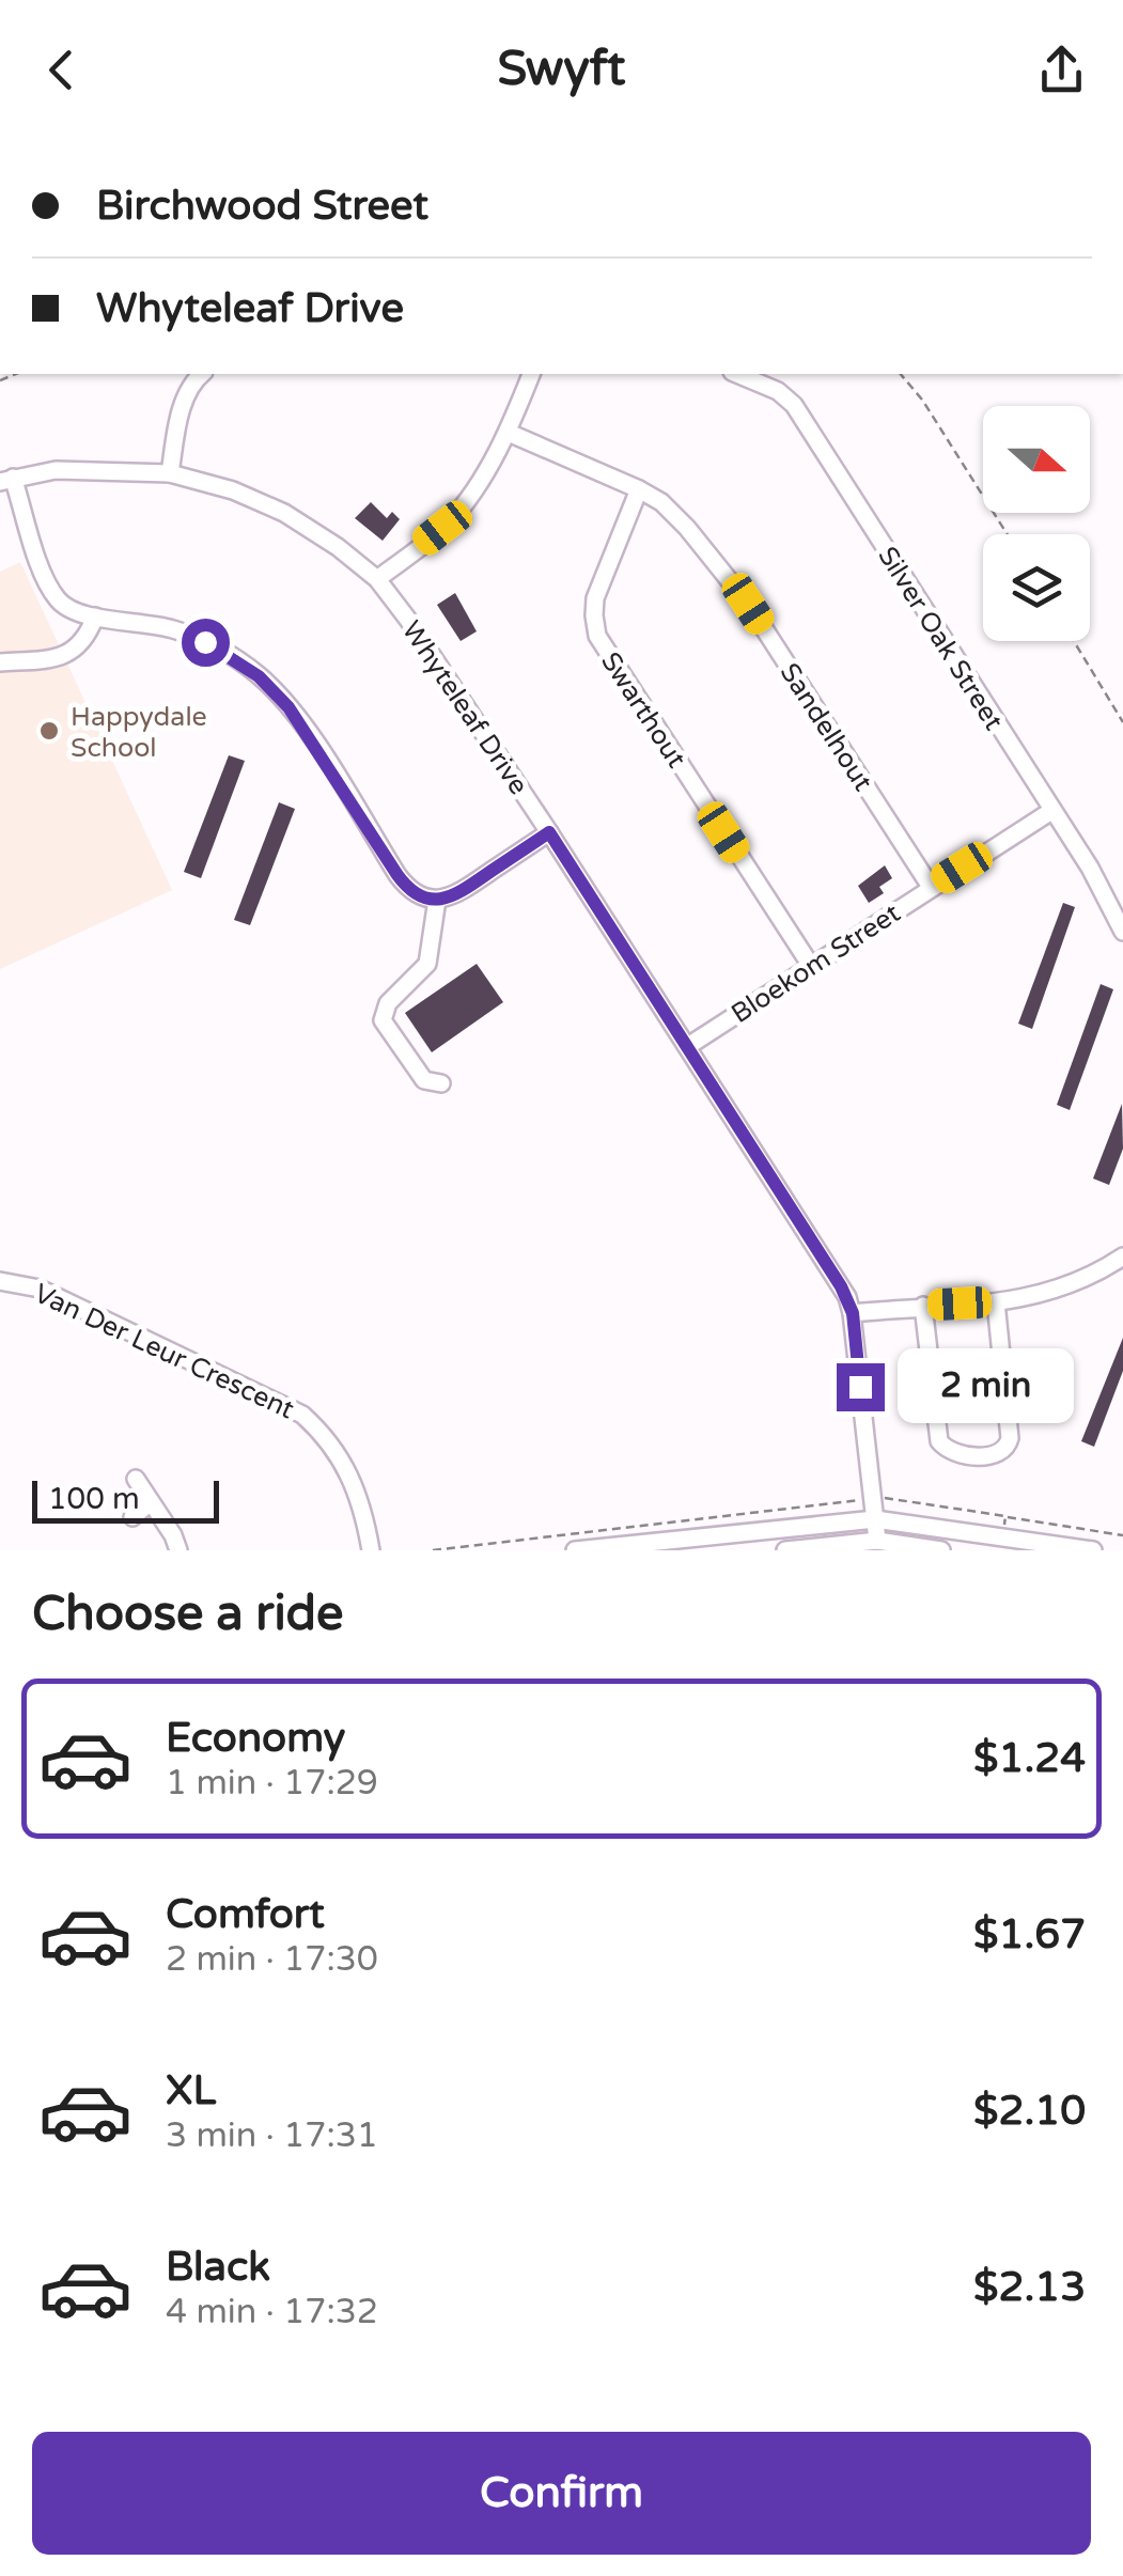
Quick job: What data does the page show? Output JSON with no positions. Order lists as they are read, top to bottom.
{
  "streets": {
    "street": [
      "Silver Oak Street",
      "Whyteleaf Drive",
      "Swarthout",
      "Sandelhout",
      "Bloekom Street",
      "Van Der Leur Crescent"
    ]
  },
  "crossings": [
    ["Silver Oak Street", "Bloekom Street"],
    ["Whyteleaf Drive", "Bloekom Street"],
    ["Swarthout", "Sandelhout"],
    ["Swarthout", "Bloekom Street"],
    ["Sandelhout", "Bloekom Street"]
  ],
  "places": ["Happydale School"],
  "scale_bar": "100 m",
  "north": "right",
  "page": {
    "header": "Swyft",
    "banner": ["Birchwood Street", "Whyteleaf Drive"],
    "bubble": "2 min",
    "scale": "100 m",
    "heading": "Choose a ride",
    "list": [
      {
        "name": "Economy",
        "note": "1 min · 17:29",
        "value": "$1.24"
      },
      {
        "name": "Comfort",
        "note": "2 min · 17:30",
        "value": "$1.67"
      },
      {
        "name": "XL",
        "note": "3 min · 17:31",
        "value": "$2.10"
      },
      {
        "name": "Black",
        "note": "4 min · 17:32",
        "value": "$2.13"
      }
    ],
    "buttons": "Confirm"
  }
}
